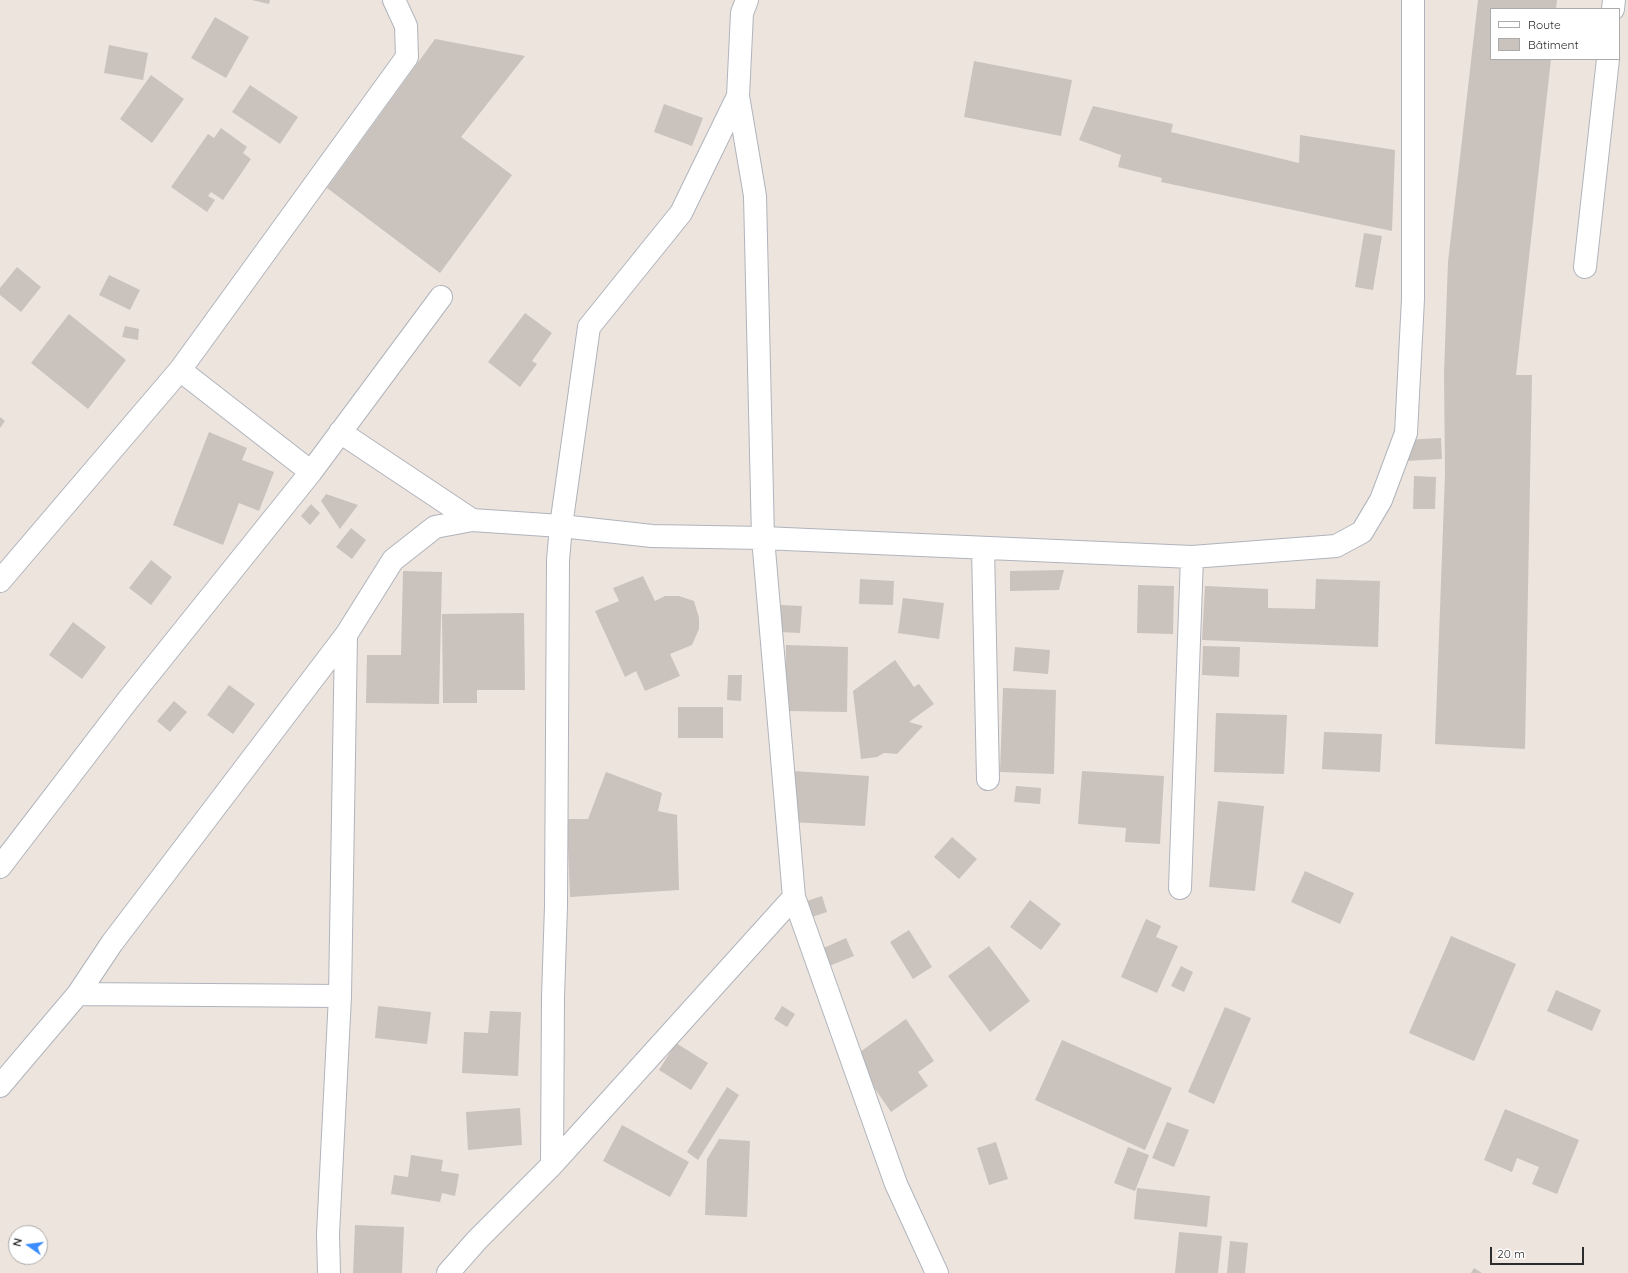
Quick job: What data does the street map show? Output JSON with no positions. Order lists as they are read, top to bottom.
{
  "legend": ["Route", "Bâtiment"],
  "scale_bar": "20 m",
  "north": "left"
}
